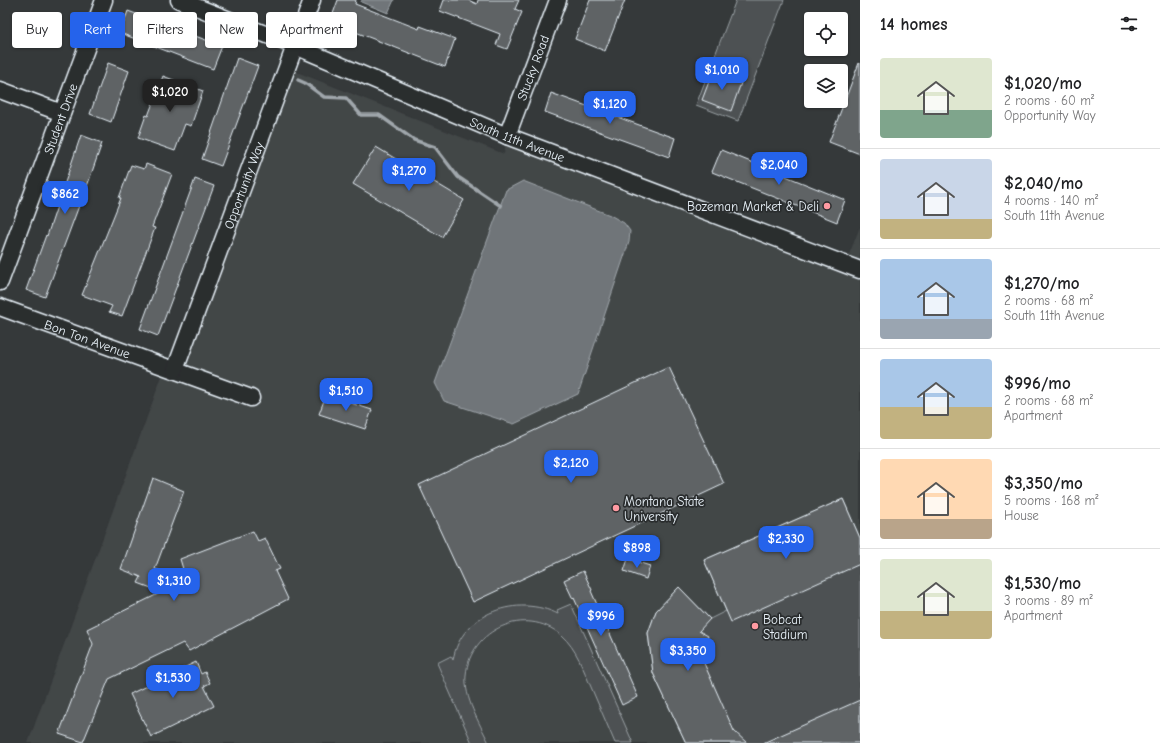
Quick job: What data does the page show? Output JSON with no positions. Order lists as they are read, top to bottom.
{
  "streets": {
    "street": [
      "Stucky Road",
      "Student Drive",
      "South 11th Avenue",
      "Opportunity Way",
      "Bon Ton Avenue"
    ]
  },
  "crossings": [
    ["Stucky Road", "South 11th Avenue"],
    ["Opportunity Way", "Bon Ton Avenue"]
  ],
  "places": ["Bozeman Market & Deli", "Montana State University", "Bobcat Stadium"],
  "page": {
    "heading": "14 homes",
    "chip": [
      "Buy",
      "Rent",
      "Filters",
      "New",
      "Apartment"
    ],
    "list": [
      {
        "name": "$1,020/mo",
        "note": "2 rooms · 60 m² · Opportunity Way"
      },
      {
        "name": "$2,040/mo",
        "note": "4 rooms · 140 m² · South 11th Avenue"
      },
      {
        "name": "$1,270/mo",
        "note": "2 rooms · 68 m² · South 11th Avenue"
      },
      {
        "name": "$996/mo",
        "note": "2 rooms · 68 m² · Apartment"
      },
      {
        "name": "$3,350/mo",
        "note": "5 rooms · 168 m² · House"
      },
      {
        "name": "$1,530/mo",
        "note": "3 rooms · 89 m² · Apartment"
      }
    ],
    "price": [
      "$1,010",
      "$1,020",
      "$1,120",
      "$2,040",
      "$1,270",
      "$862",
      "$1,510",
      "$2,120",
      "$2,330",
      "$898",
      "$1,310",
      "$996",
      "$3,350",
      "$1,530"
    ]
  }
}
